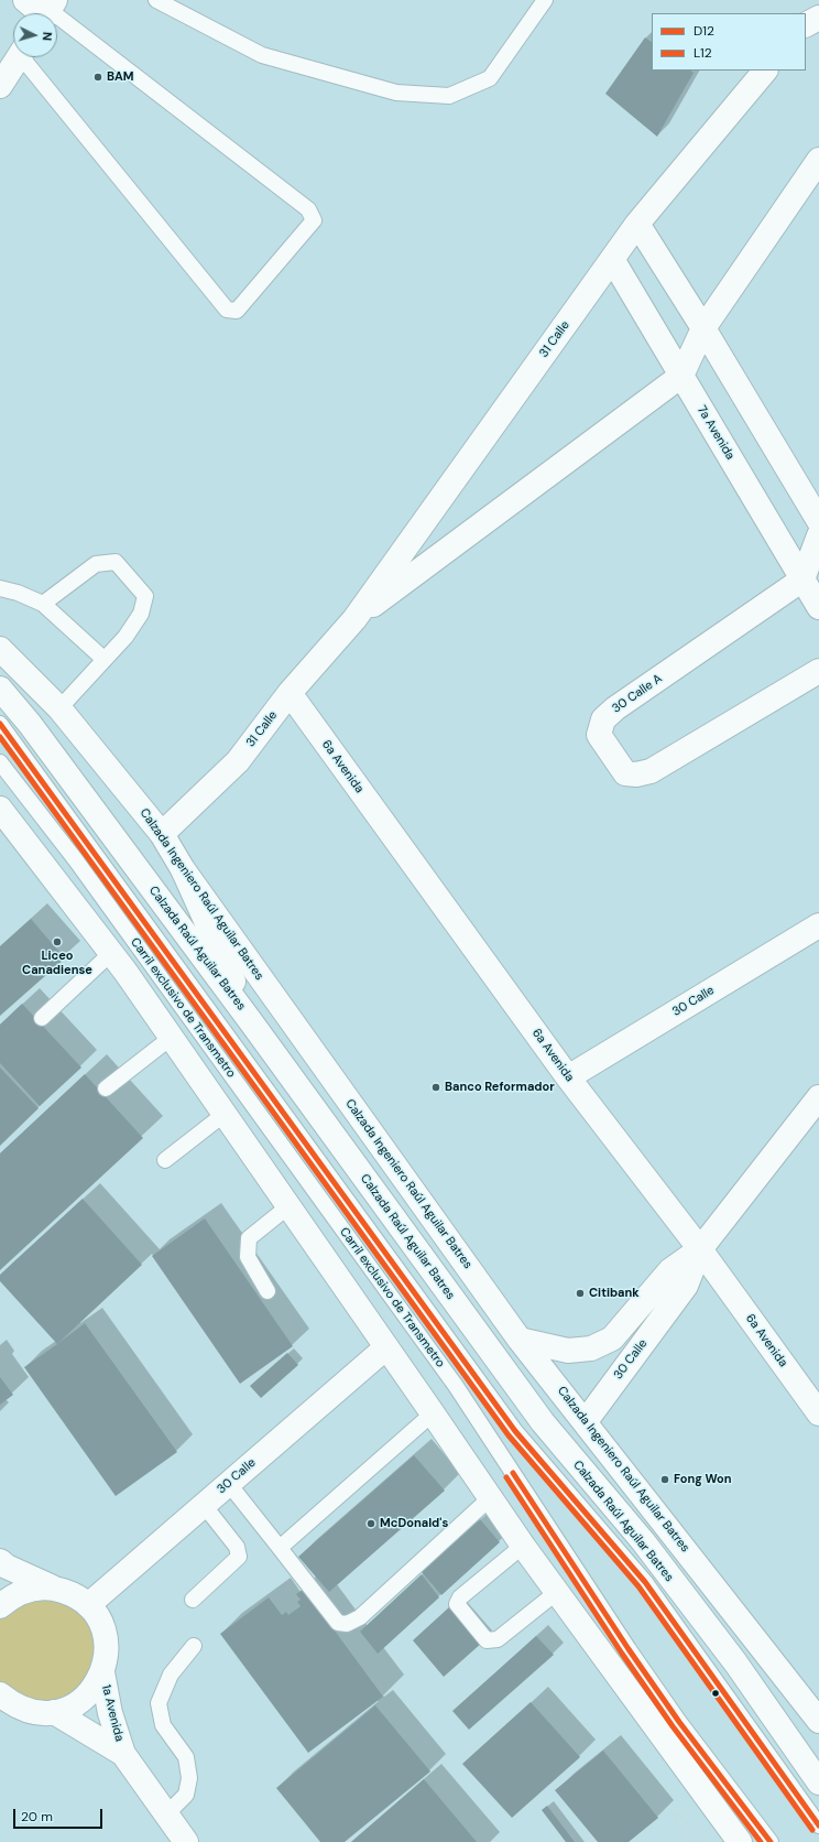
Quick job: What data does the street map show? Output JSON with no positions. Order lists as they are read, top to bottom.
{
  "streets": {
    "main road": [
      "31 Calle",
      "7a Avenida",
      "30 Calle A",
      "6a Avenida",
      "Calzada Ingeniero Raúl Aguilar Batres",
      "Calzada Raúl Aguilar Batres",
      "30 Calle",
      "1a Avenida"
    ],
    "lane": ["Carril exclusivo de Transmetro"]
  },
  "crossings": [
    ["31 Calle", "7a Avenida"],
    ["31 Calle", "6a Avenida"],
    ["31 Calle", "Calzada Ingeniero Raúl Aguilar Batres"],
    ["7a Avenida", "30 Calle A"],
    ["6a Avenida", "30 Calle"],
    ["Calzada Ingeniero Raúl Aguilar Batres", "30 Calle"]
  ],
  "places": [
    "BAM",
    "Liceo Canadiense",
    "Banco Reformador",
    "Citibank",
    "Fong Won",
    "McDonald's"
  ],
  "lines": ["transit line D12", "transit line L12"],
  "legend": ["D12", "L12"],
  "scale_bar": "20 m",
  "north": "right"
}
